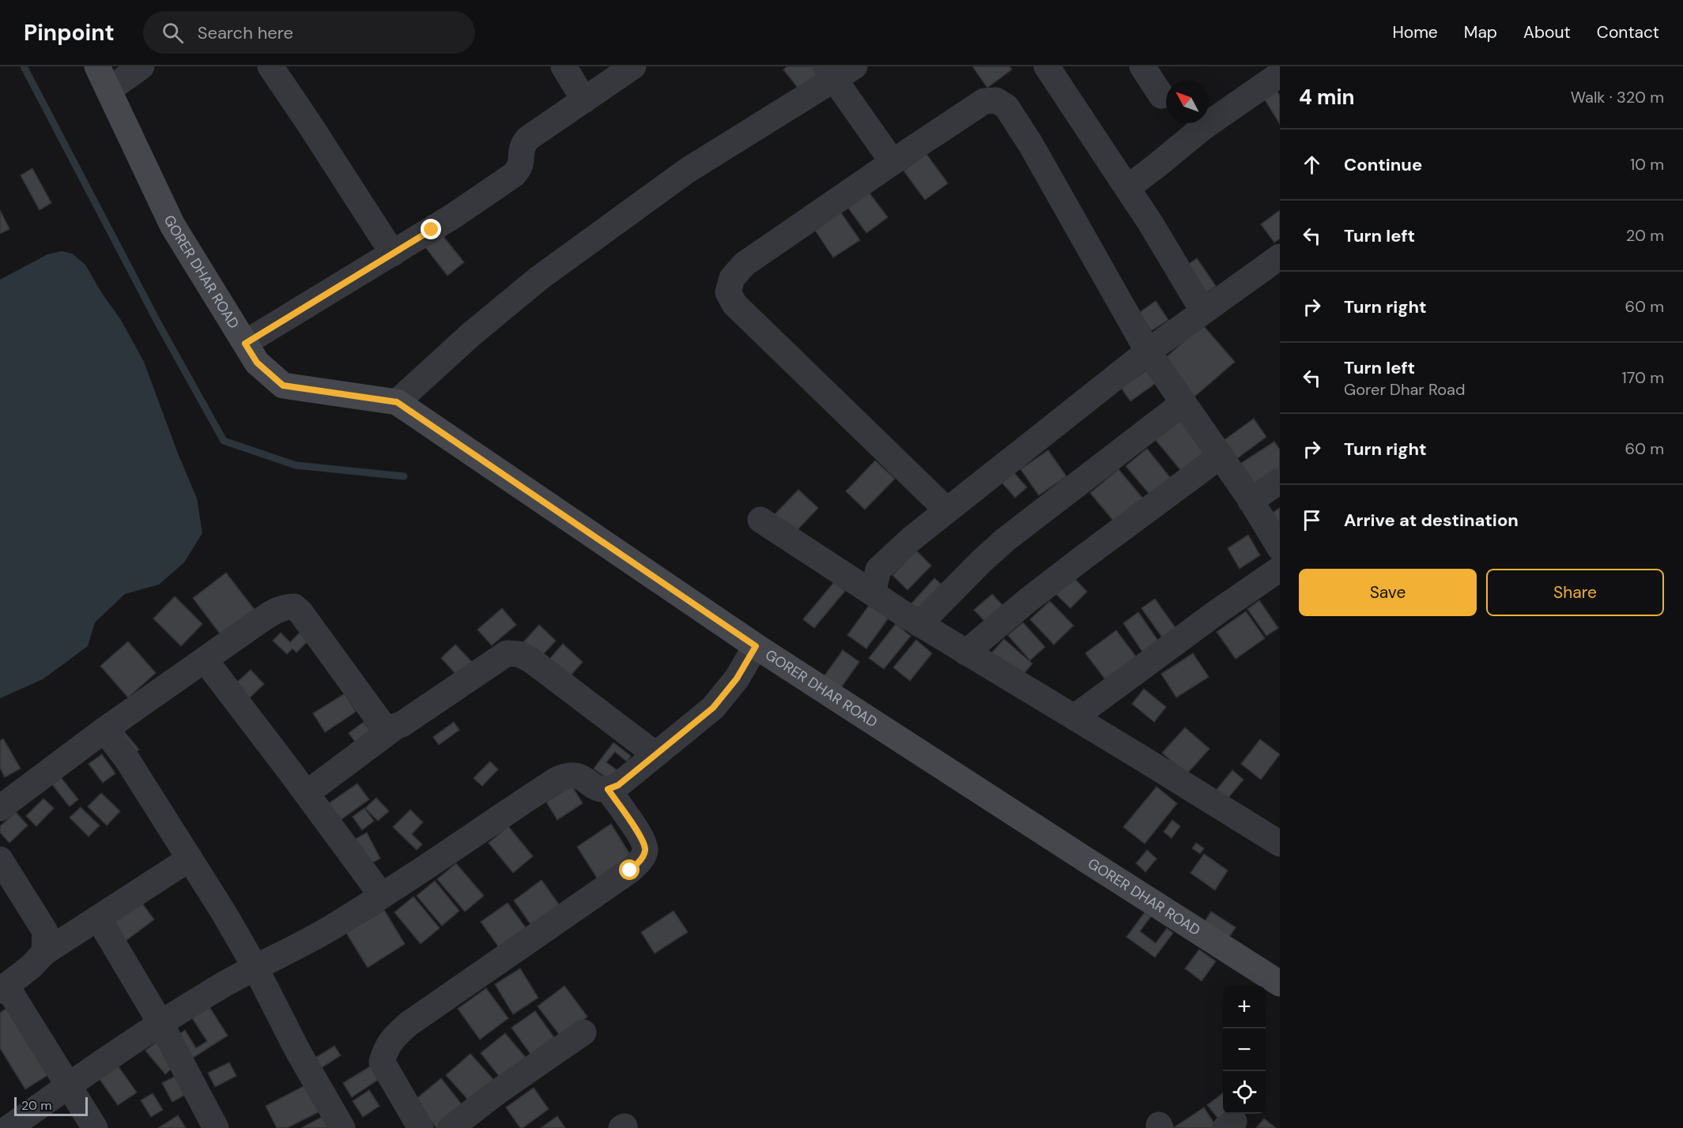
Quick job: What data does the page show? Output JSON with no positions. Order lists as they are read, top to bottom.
{
  "streets": {
    "street": ["GORER DHAR ROAD"]
  },
  "scale_bar": "20 m",
  "north": "top left",
  "page": {
    "header": "Pinpoint",
    "search": "Search here",
    "nav": [
      "Home",
      "Map",
      "About",
      "Contact"
    ],
    "heading": ["4 min", "Walk · 320 m"],
    "list": [
      ["Continue", "10 m"],
      ["Turn left", "20 m"],
      ["Turn right", "60 m"],
      ["Turn left", "Gorer Dhar Road", "170 m"],
      ["Turn right", "60 m"],
      "Arrive at destination"
    ],
    "buttons": ["Save", "Share"],
    "map_buttons": ["+", "−"],
    "scale": "20 m"
  }
}
